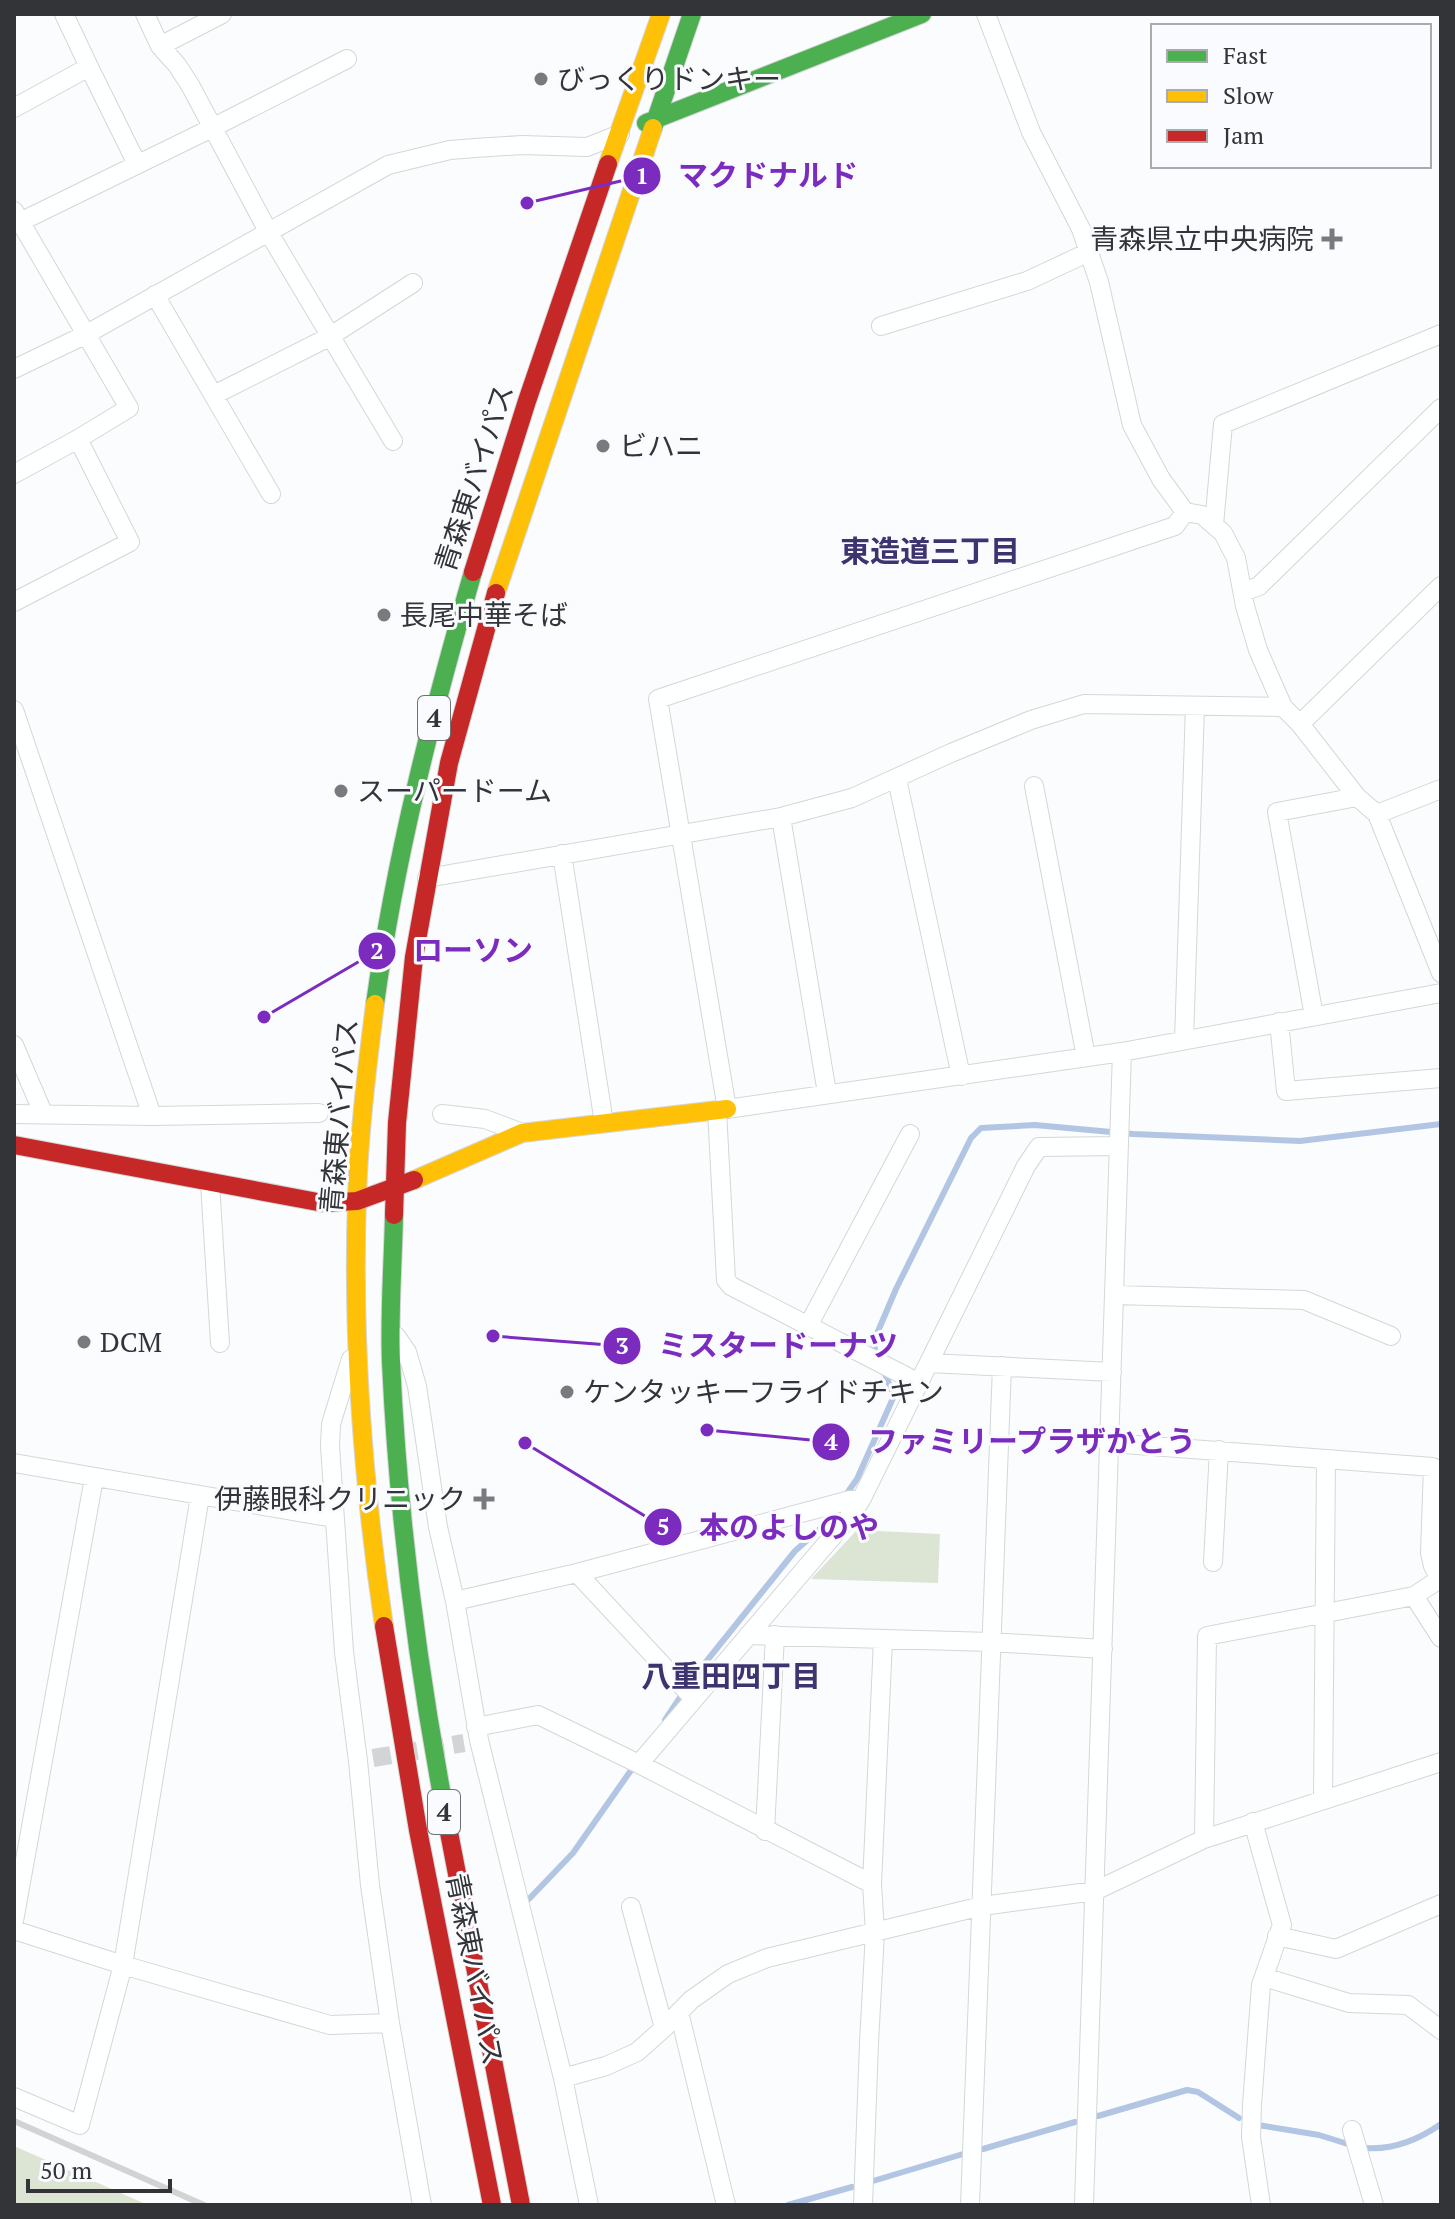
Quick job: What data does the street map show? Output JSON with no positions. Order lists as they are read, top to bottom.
{
  "streets": {
    "main road": ["青森東バイパス", "4"]
  },
  "districts": ["東造道三丁目", "八重田四丁目"],
  "places": {
    "other": [
      "びっくりドンキー",
      "マクドナルド",
      "ビハニ",
      "長尾中華そば",
      "スーパードーム",
      "ローソン",
      "ミスタードーナツ",
      "DCM",
      "ケンタッキーフライドチキン",
      "ファミリープラザかとう",
      "本のよしのや"
    ],
    "health": ["青森県立中央病院", "伊藤眼科クリニック"]
  },
  "legend": ["Fast", "Slow", "Jam"],
  "scale_bar": "50 m"
}
